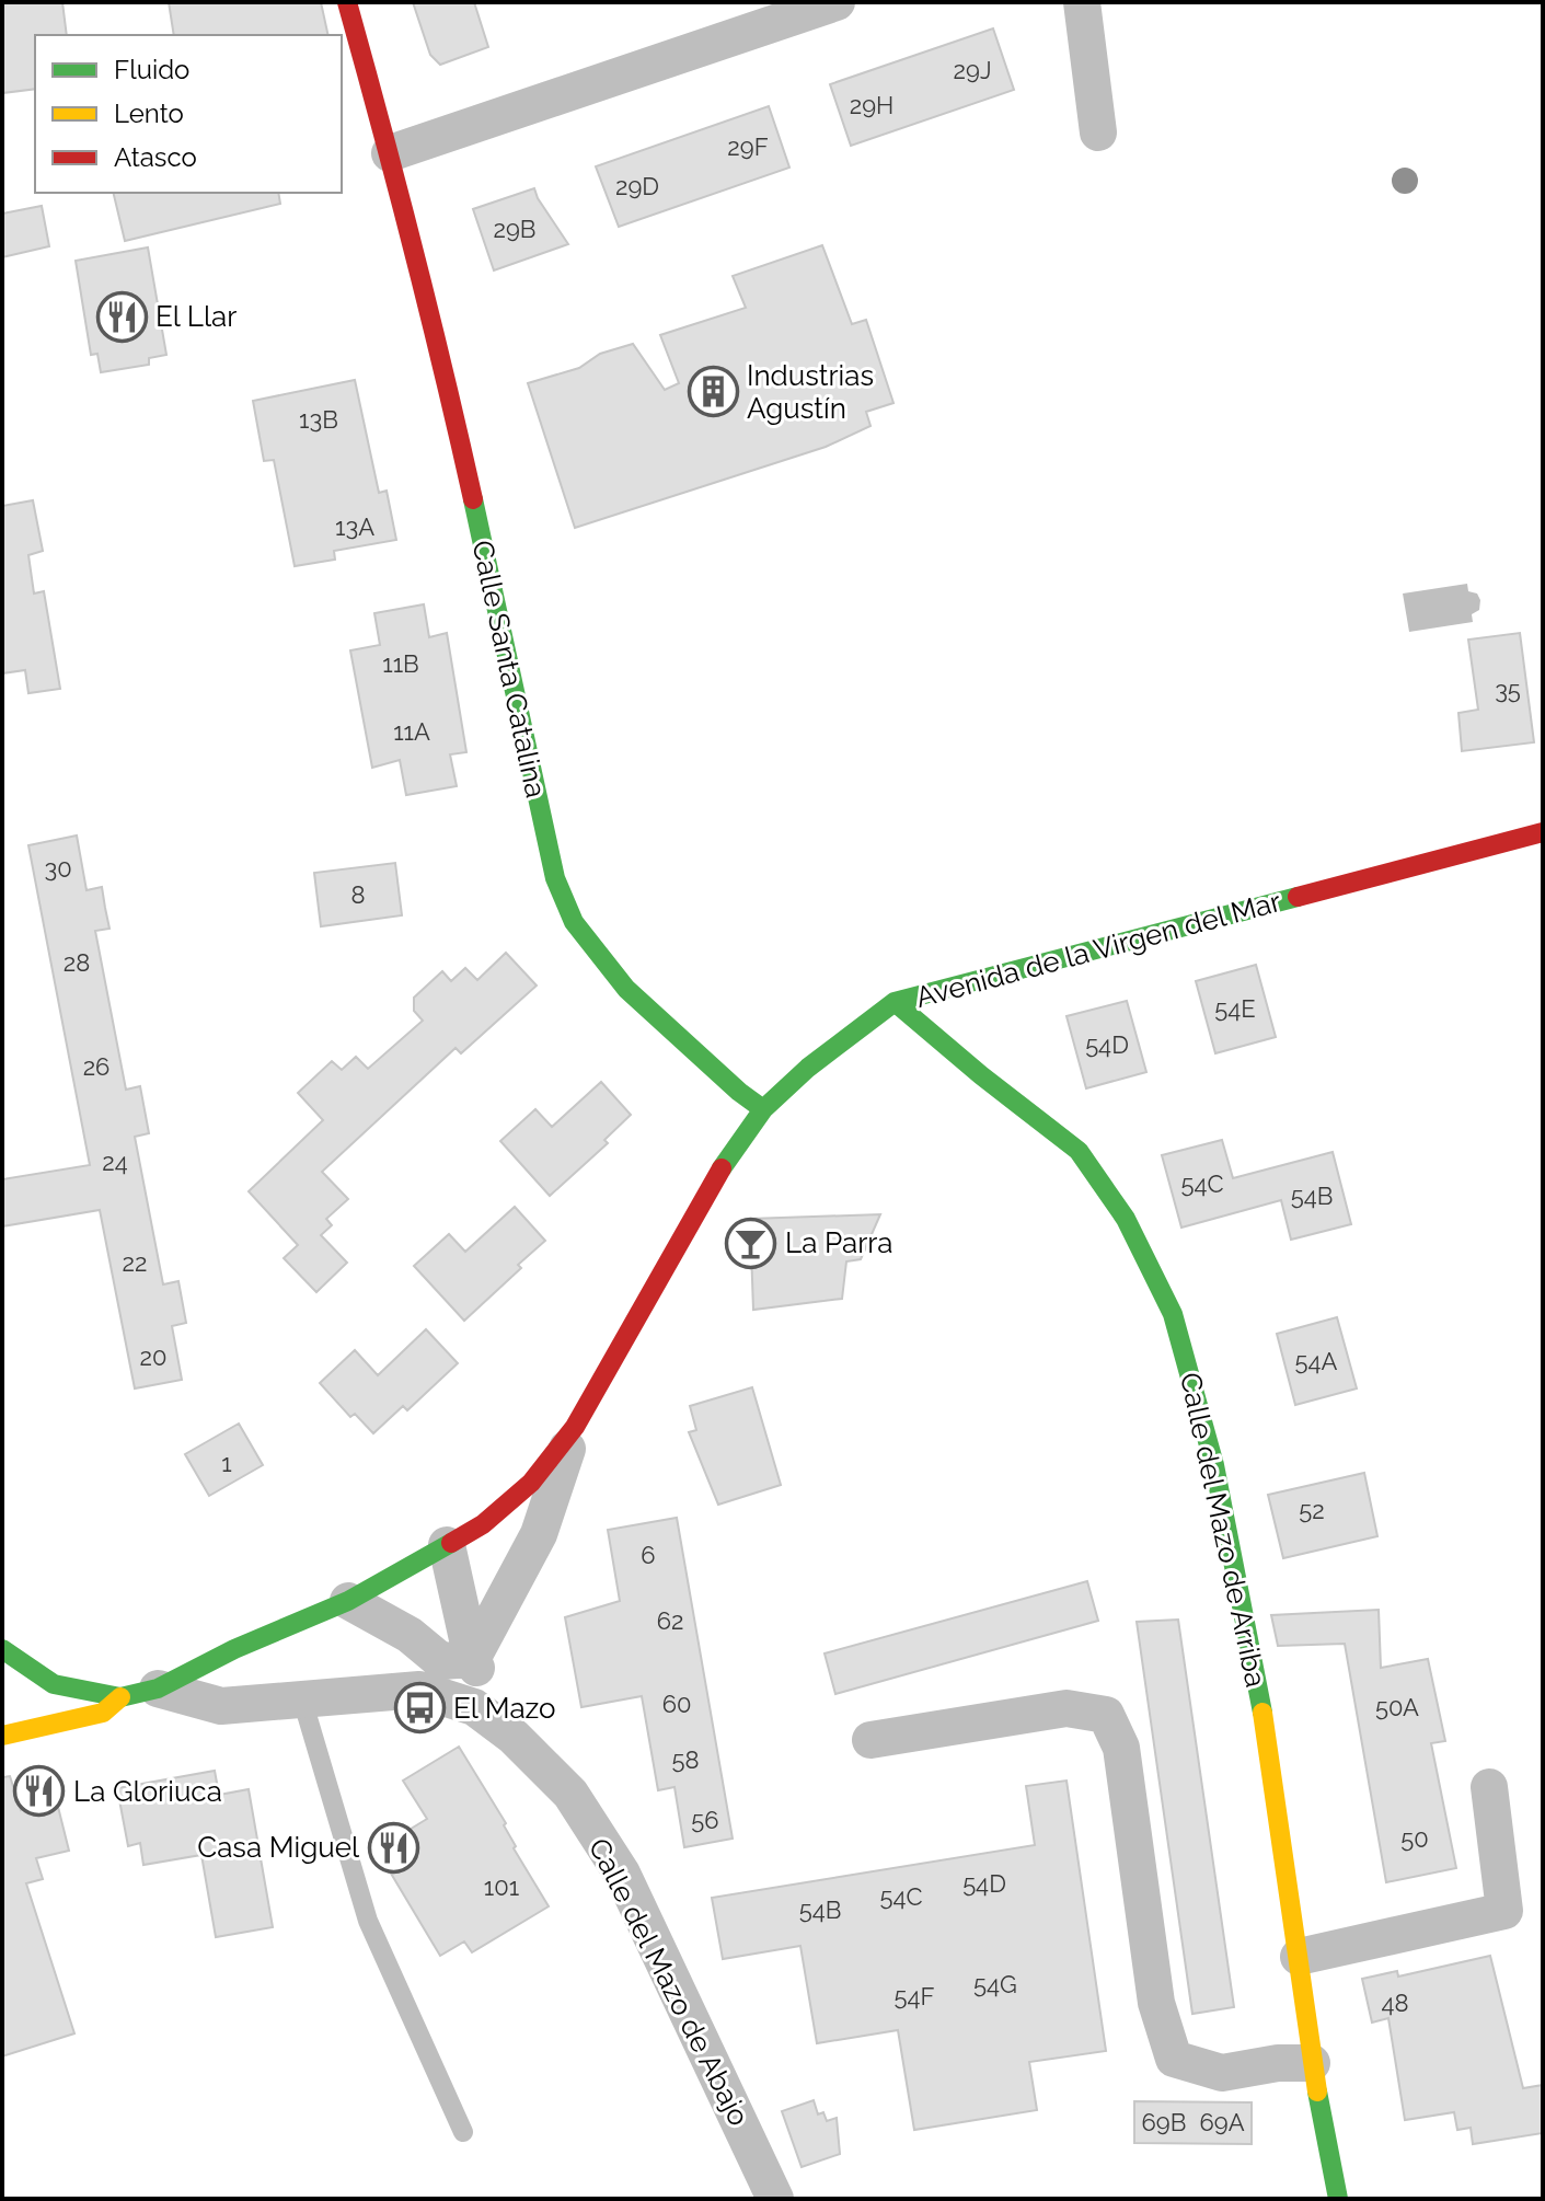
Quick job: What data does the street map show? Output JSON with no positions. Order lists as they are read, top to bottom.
{
  "streets": {
    "street": [
      "Calle Santa Catalina",
      "Avenida de la Virgen del Mar",
      "Calle del Mazo de Arriba",
      "Calle del Mazo de Abajo"
    ]
  },
  "crossings": [
    ["Calle Santa Catalina", "Avenida de la Virgen del Mar"],
    ["Avenida de la Virgen del Mar", "Calle del Mazo de Arriba"],
    ["Avenida de la Virgen del Mar", "Calle del Mazo de Abajo"]
  ],
  "places": {
    "restaurant": ["El Llar", "La Gloriuca", "Casa Miguel"],
    "building": ["Industrias Agustín"],
    "bar": ["La Parra"],
    "bus stop": ["El Mazo"]
  },
  "house_numbers": [
    "29J",
    "29H",
    "29F",
    "29D",
    "29B",
    "13B",
    "13A",
    "11B",
    "35",
    "11A",
    "30",
    "8",
    "28",
    "54E",
    "54D",
    "26",
    "24",
    "54C",
    "54B",
    "22",
    "20",
    "54A",
    "1",
    "52",
    "6",
    "62",
    "60",
    "50A",
    "58",
    "56",
    "50",
    "54D",
    "101",
    "54C",
    "54B",
    "54G",
    "54F",
    "48",
    "69B",
    "69A"
  ],
  "legend": ["Fluido", "Lento", "Atasco"]
}
